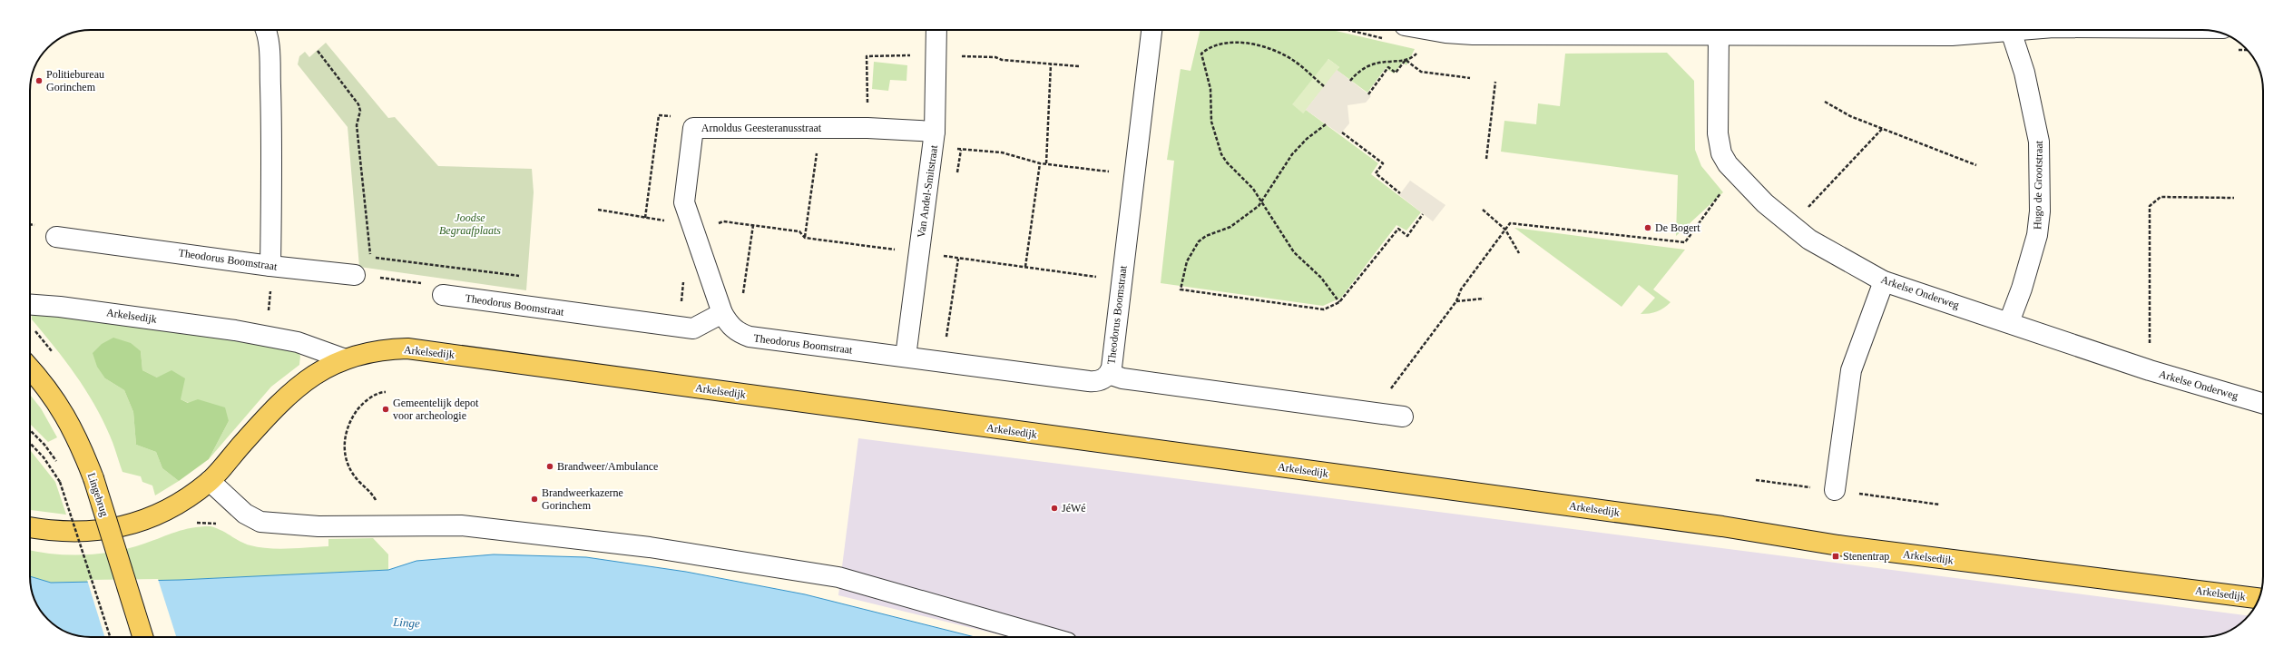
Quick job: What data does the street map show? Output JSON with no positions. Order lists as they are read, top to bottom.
{
  "streets": {
    "main road": ["Arkelsedijk", "Lingebrug"],
    "street": [
      "Arnoldus Geesteranusstraat",
      "Hugo de Grootstraat",
      "Van Andel-Smitstraat",
      "Theodorus Boomstraat",
      "Arkelse Onderweg"
    ]
  },
  "crossings": [
    ["Arnoldus Geesteranusstraat", "Van Andel-Smitstraat"],
    ["Arnoldus Geesteranusstraat", "Theodorus Boomstraat"],
    ["Hugo de Grootstraat", "Arkelse Onderweg"],
    ["Van Andel-Smitstraat", "Theodorus Boomstraat"]
  ],
  "water": ["Linge"],
  "parks": ["Joodse Begraafplaats"],
  "places": {
    "other": [
      "Politiebureau Gorinchem",
      "De Bogert",
      "Gemeentelijk depot voor archeologie",
      "Brandweer/Ambulance",
      "Brandweerkazerne Gorinchem",
      "JéWé"
    ],
    "transit": ["Stenentrap"]
  }
}
